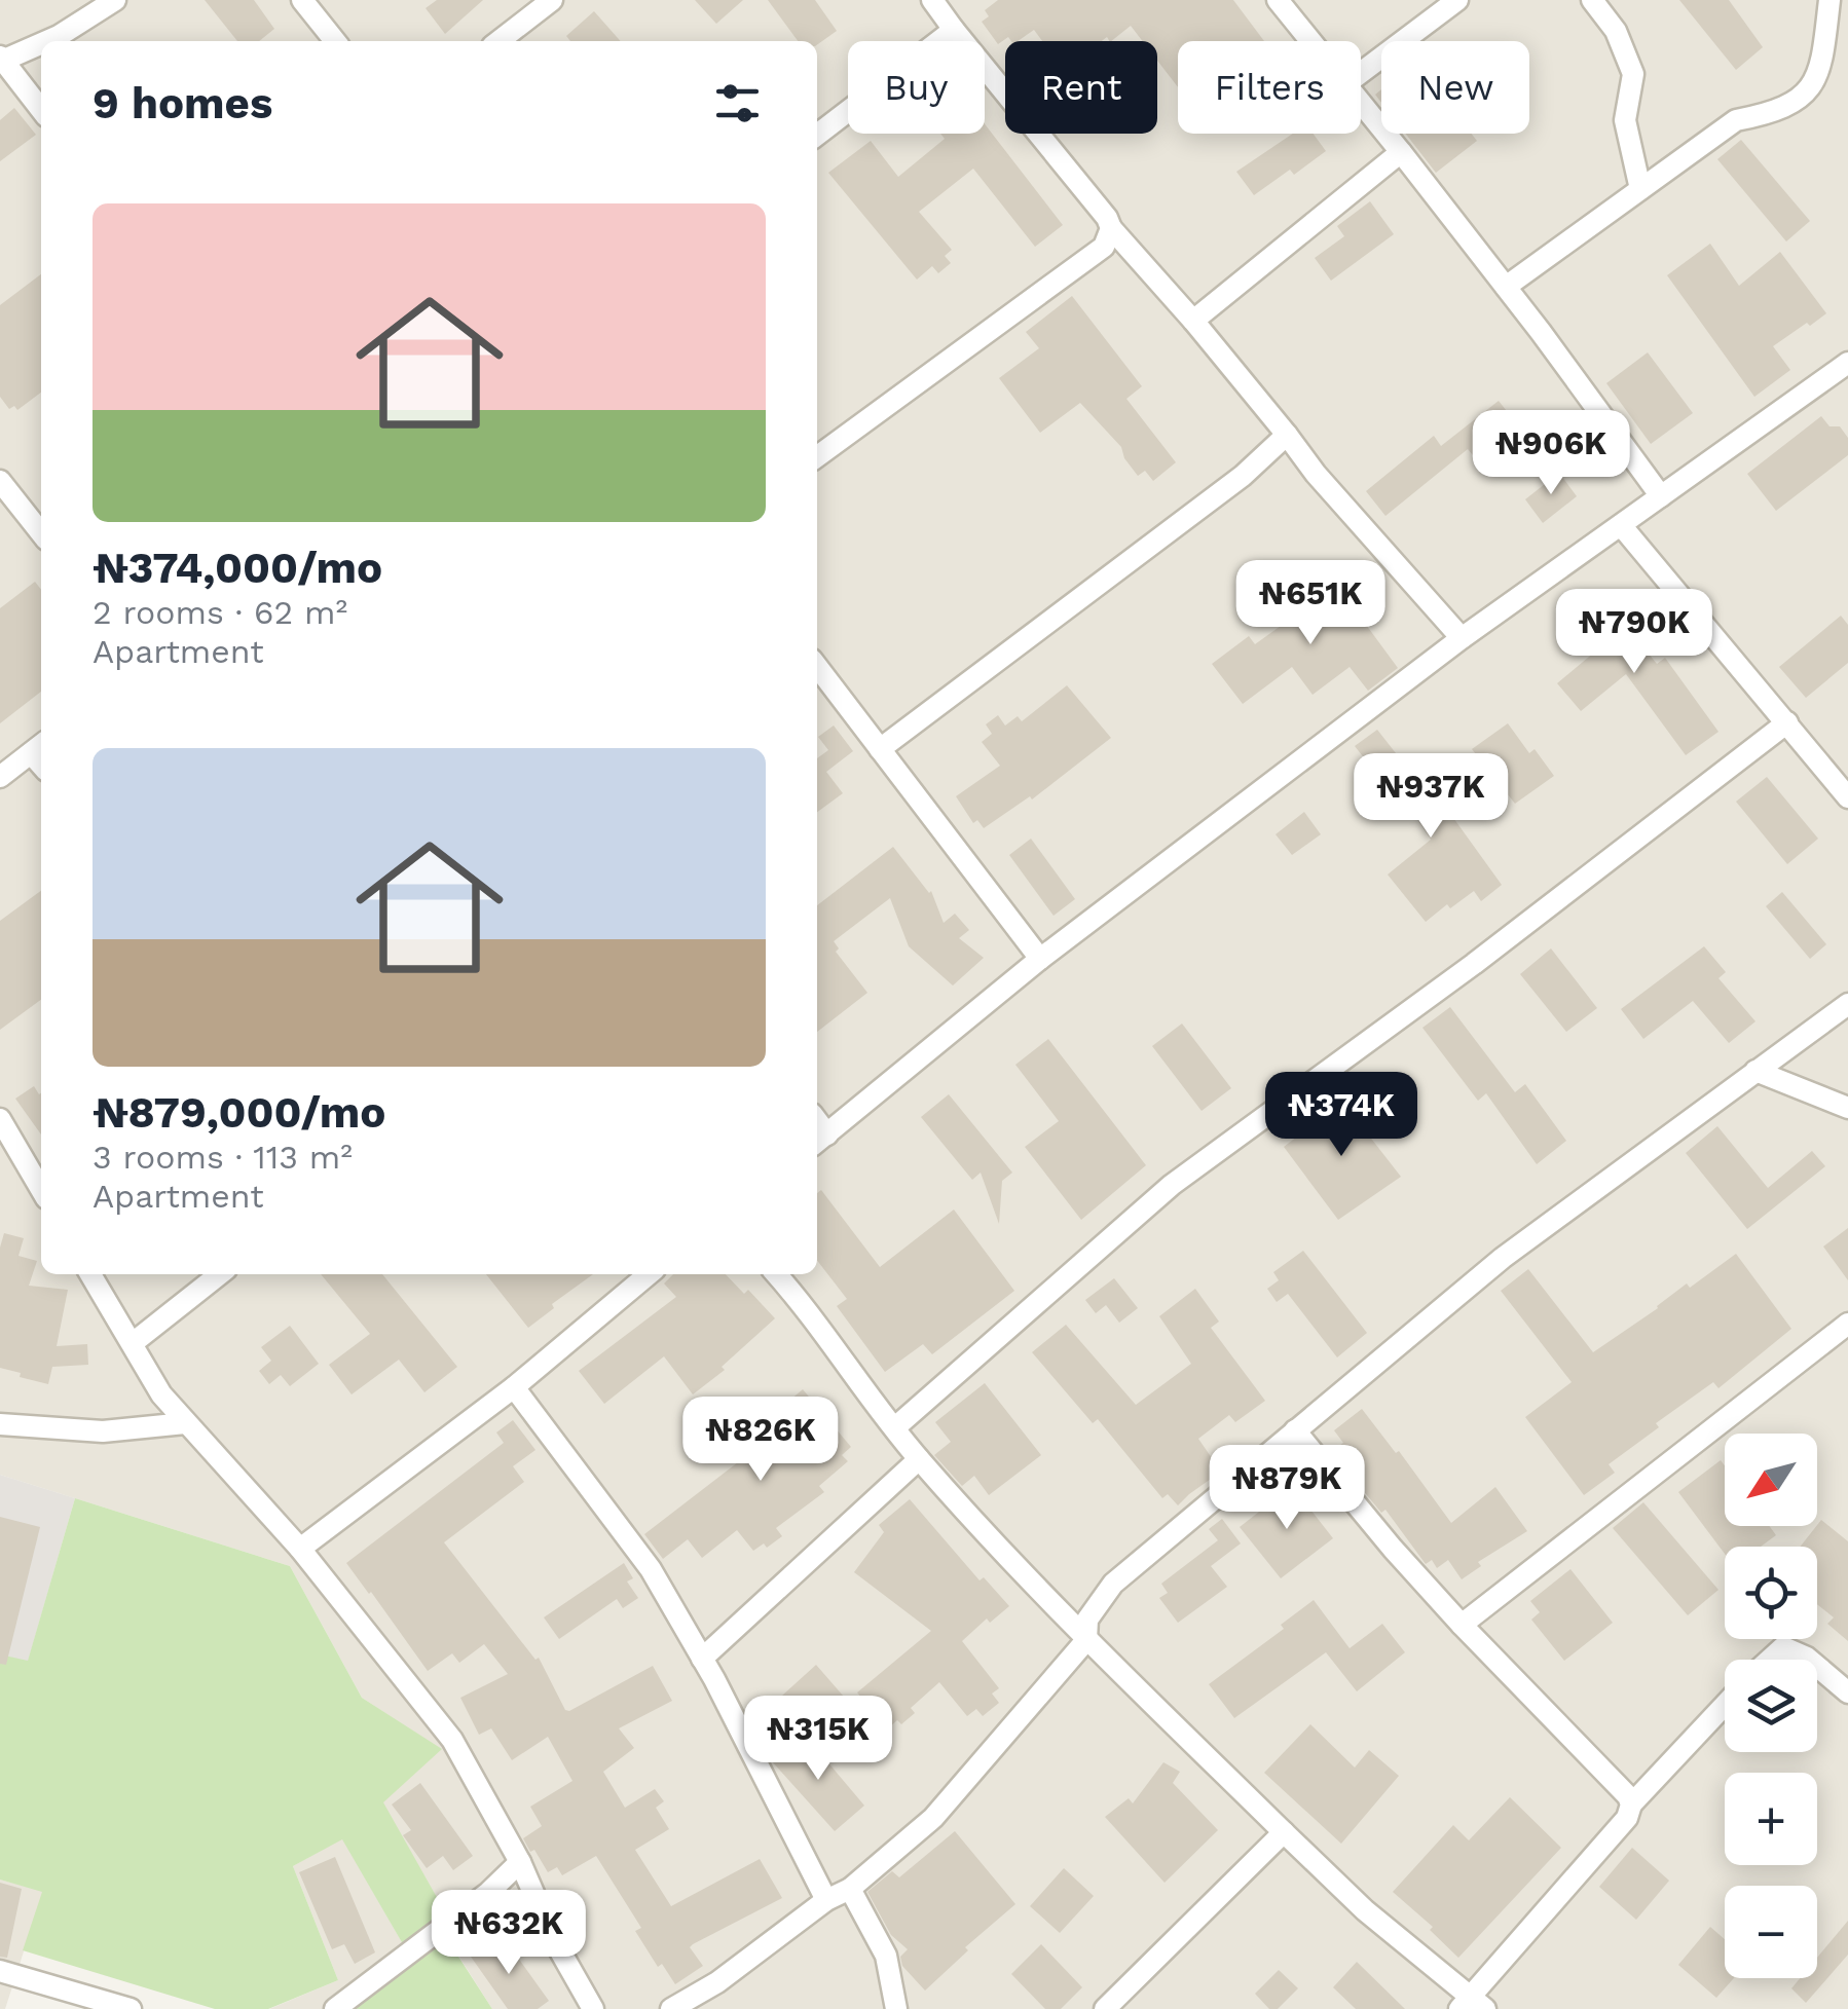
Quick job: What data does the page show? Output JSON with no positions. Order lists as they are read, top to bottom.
{
  "north": "bottom left",
  "page": {
    "chip": [
      "Buy",
      "Rent",
      "Filters",
      "New"
    ],
    "heading": "9 homes",
    "list": [
      {
        "name": "₦374,000/mo",
        "note": "2 rooms · 62 m² · Apartment"
      },
      {
        "name": "₦879,000/mo",
        "note": "3 rooms · 113 m² · Apartment"
      }
    ],
    "price": [
      "₦906K",
      "₦651K",
      "₦790K",
      "₦937K",
      "₦374K",
      "₦826K",
      "₦879K",
      "₦315K",
      "₦632K"
    ],
    "map_buttons": ["+", "−"]
  }
}
